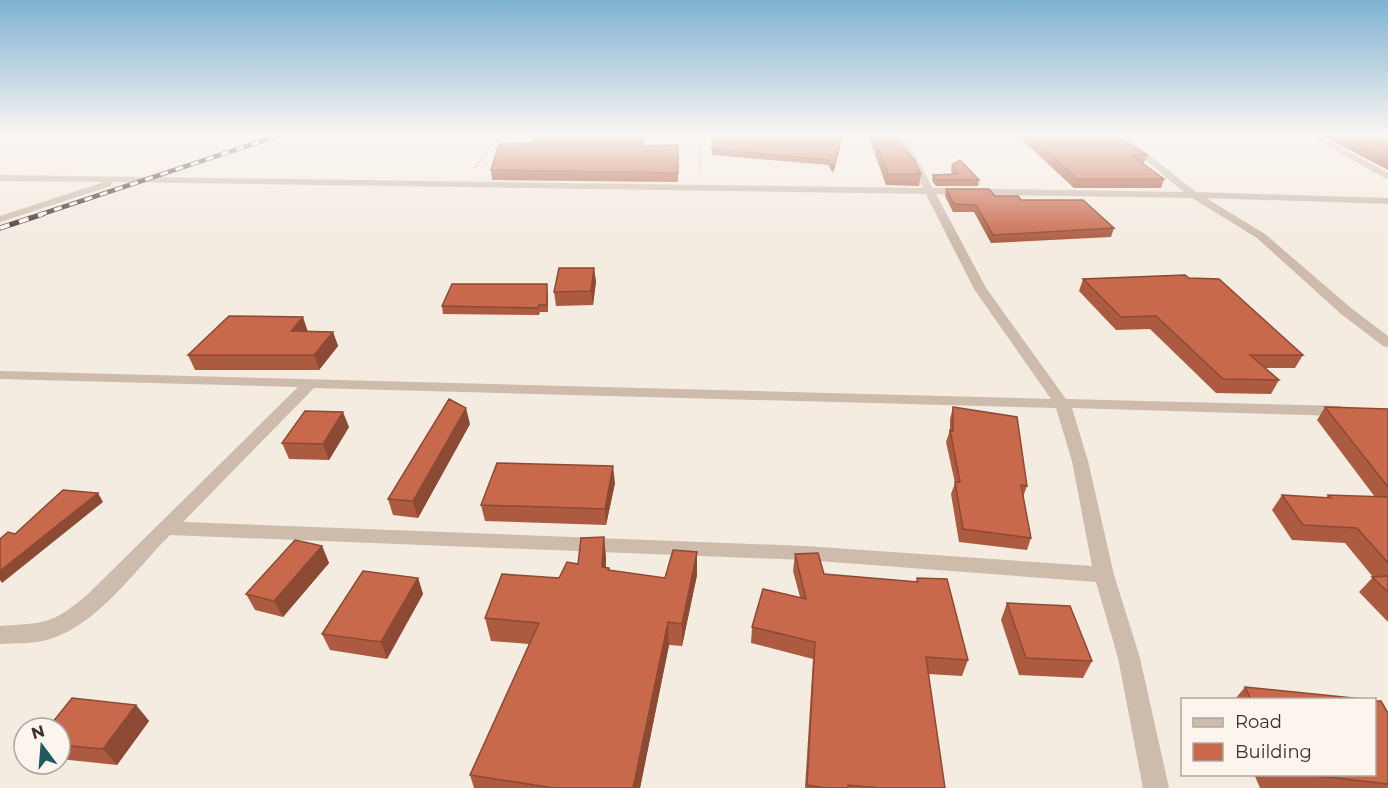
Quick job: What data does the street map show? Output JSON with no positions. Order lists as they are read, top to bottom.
{
  "legend": ["Road", "Building"],
  "north": "top"
}
